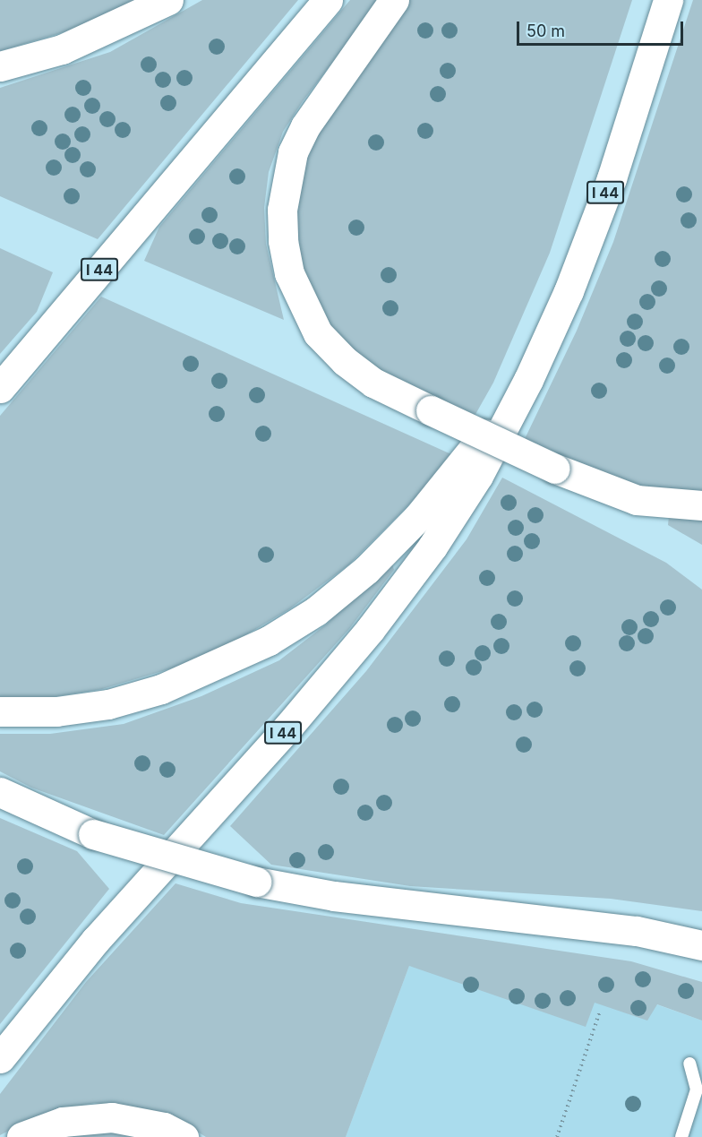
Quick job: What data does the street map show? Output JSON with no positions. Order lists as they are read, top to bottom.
{
  "streets": {
    "highway": ["I 44"]
  },
  "scale_bar": "50 m"
}
